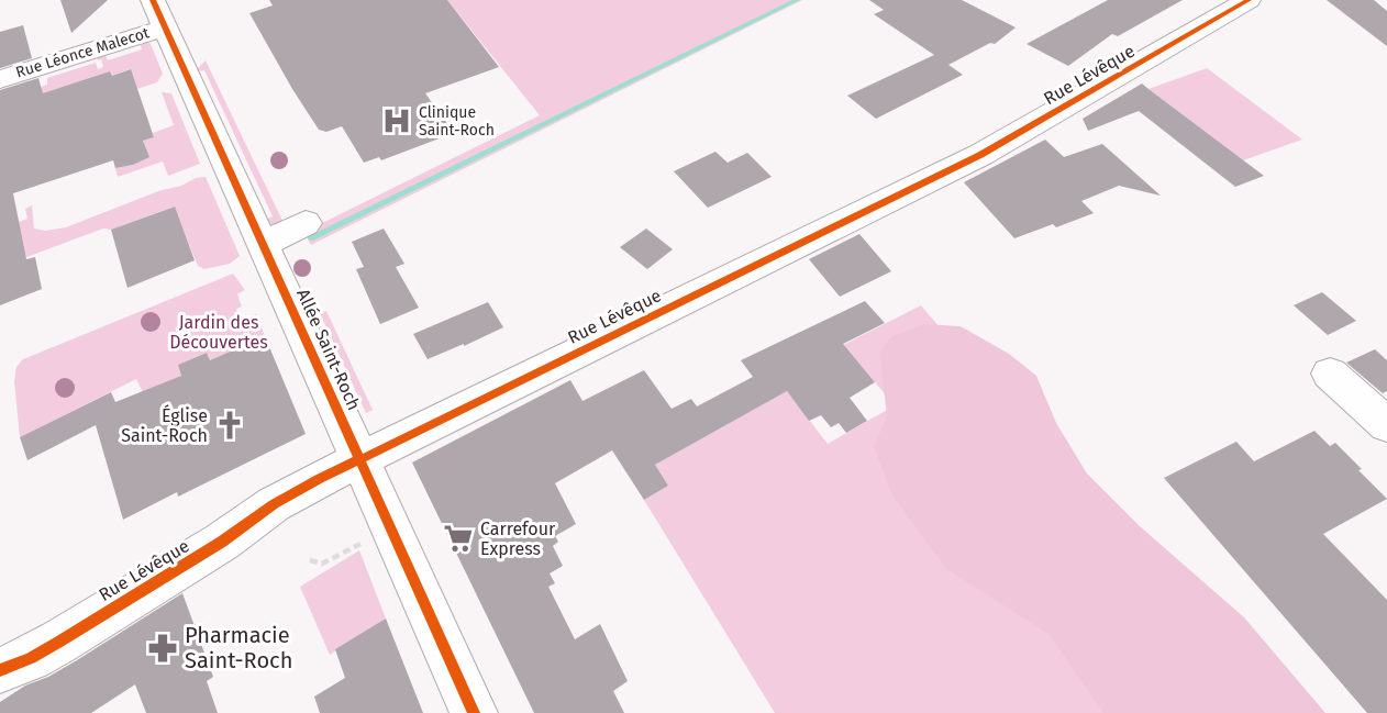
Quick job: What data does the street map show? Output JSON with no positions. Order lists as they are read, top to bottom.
{
  "streets": {
    "street": ["Rue Léonce Malecot", "Rue Lévêque", "Allée Saint-Roch"]
  },
  "crossings": [
    ["Rue Léonce Malecot", "Allée Saint-Roch"],
    ["Rue Lévêque", "Allée Saint-Roch"]
  ],
  "parks": ["Jardin des Découvertes"],
  "places": {
    "hospital": ["Clinique Saint-Roch"],
    "church": ["Église Saint-Roch"],
    "supermarket": ["Carrefour Express"],
    "pharmacy": ["Pharmacie Saint-Roch"]
  }
}
